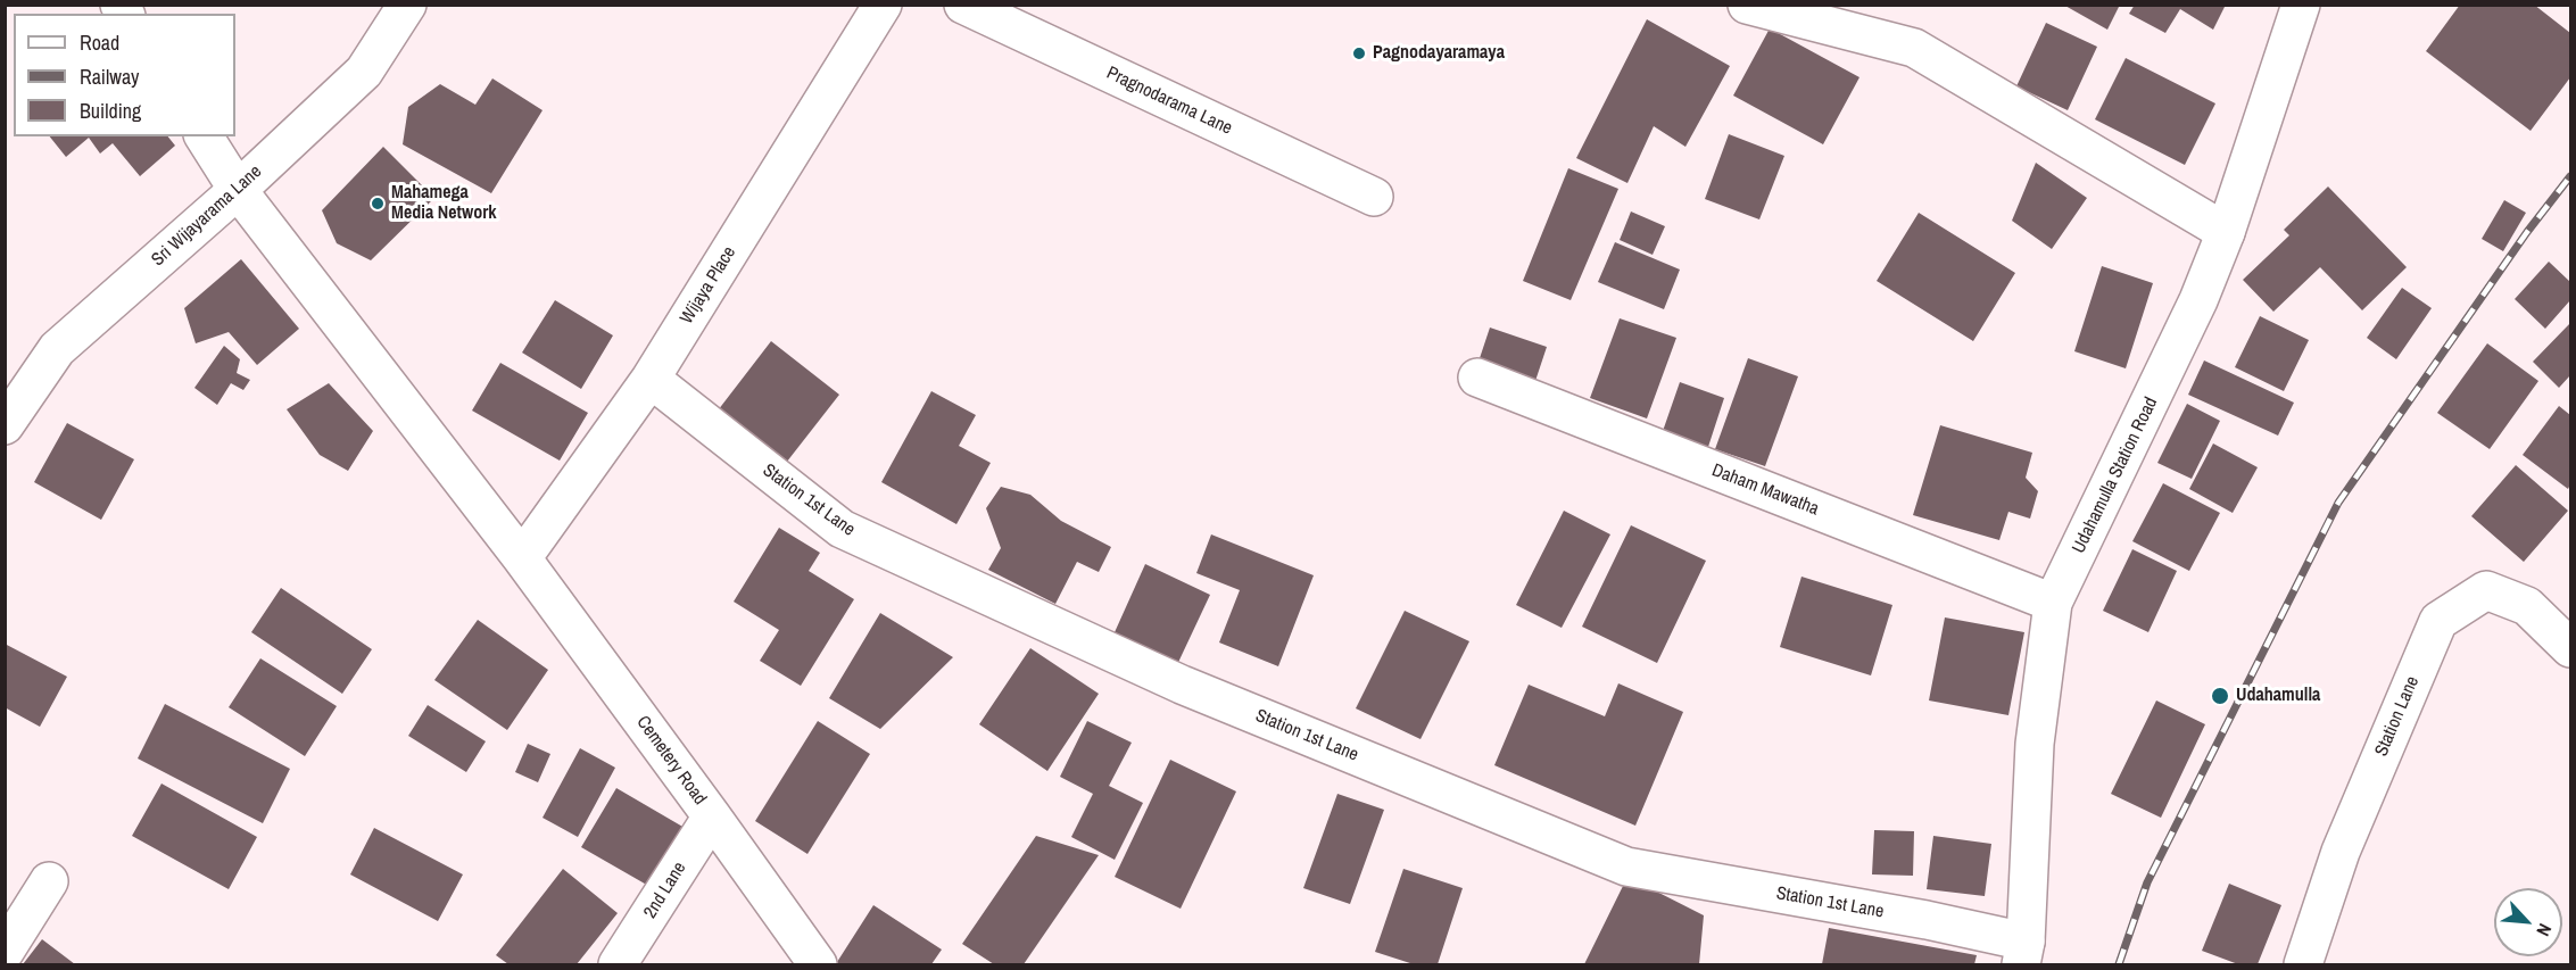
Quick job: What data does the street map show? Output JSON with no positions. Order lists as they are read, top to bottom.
{
  "streets": {
    "street": [
      "Pragnodarama Lane",
      "Sri Wijayarama Lane",
      "Wijaya Place",
      "Udahamulla Station Road",
      "Daham Mawatha",
      "Station 1st Lane",
      "Station Lane",
      "Cemetery Road",
      "2nd Lane"
    ]
  },
  "crossings": [
    ["Sri Wijayarama Lane", "Cemetery Road"],
    ["Wijaya Place", "Station 1st Lane"],
    ["Wijaya Place", "Cemetery Road"],
    ["Udahamulla Station Road", "Daham Mawatha"],
    ["Udahamulla Station Road", "Station 1st Lane"],
    ["Cemetery Road", "2nd Lane"]
  ],
  "places": ["Pagnodayaramaya", "Mahamega Media Network", "Udahamulla"],
  "legend": ["Road", "Railway", "Building"],
  "north": "bottom right"
}
